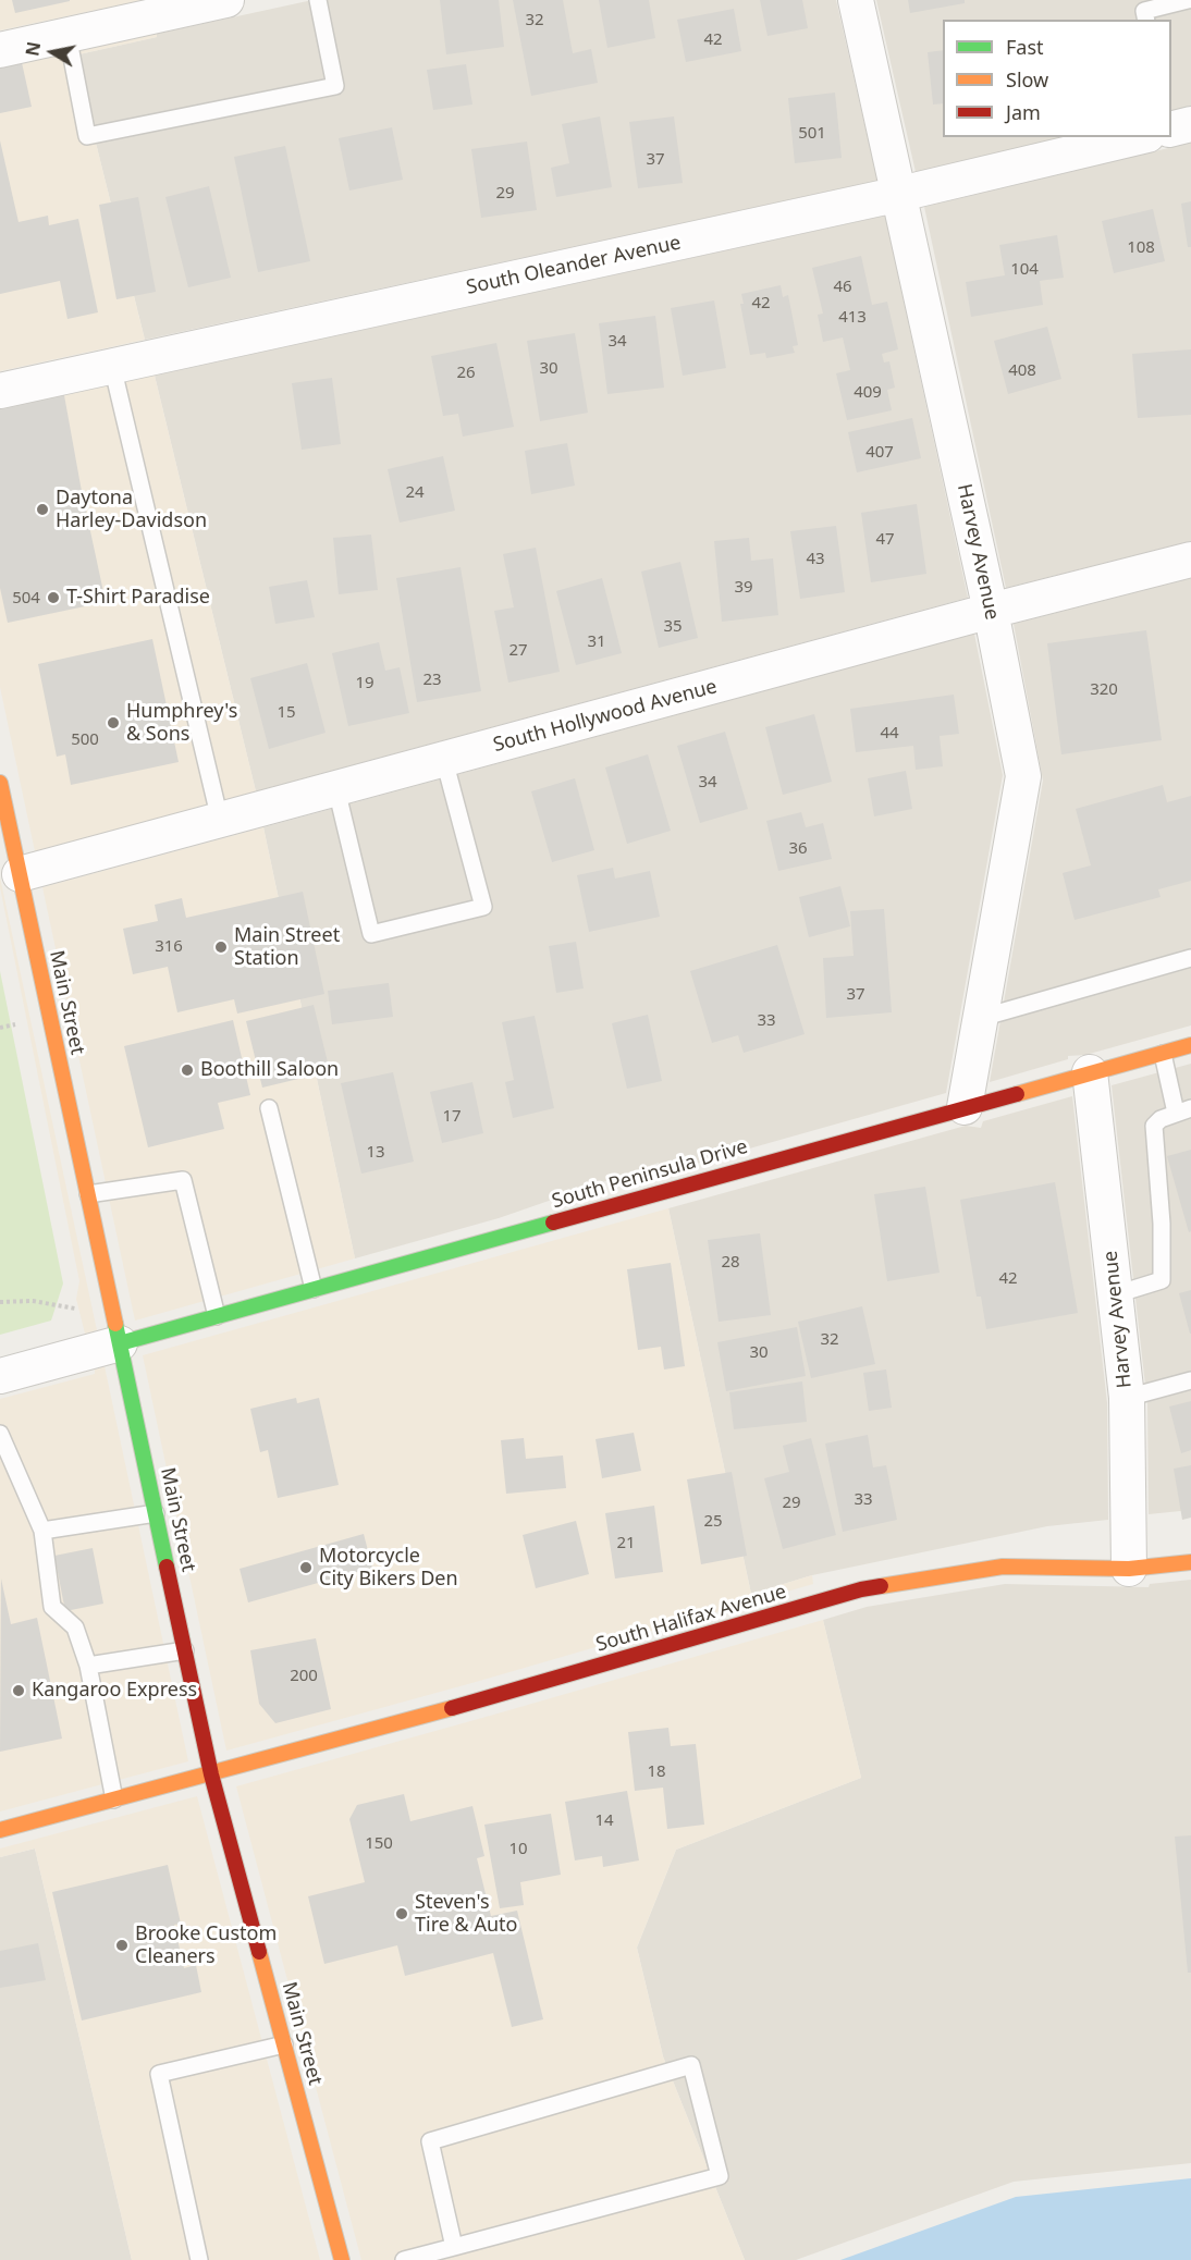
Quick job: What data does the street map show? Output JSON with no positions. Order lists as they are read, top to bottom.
{
  "streets": {
    "street": [
      "South Oleander Avenue",
      "Harvey Avenue",
      "South Hollywood Avenue",
      "Main Street",
      "South Peninsula Drive",
      "South Halifax Avenue"
    ]
  },
  "crossings": [
    ["South Oleander Avenue", "Harvey Avenue"],
    ["Harvey Avenue", "South Hollywood Avenue"],
    ["Harvey Avenue", "South Peninsula Drive"],
    ["Harvey Avenue", "South Halifax Avenue"],
    ["South Hollywood Avenue", "Main Street"],
    ["Main Street", "South Peninsula Drive"],
    ["Main Street", "South Halifax Avenue"]
  ],
  "places": [
    "Daytona Harley-Davidson",
    "T-Shirt Paradise",
    "Humphrey's & Sons",
    "Main Street Station",
    "Boothill Saloon",
    "Motorcycle City Bikers Den",
    "Kangaroo Express",
    "Steven's Tire & Auto",
    "Brooke Custom Cleaners"
  ],
  "house_numbers": [
    "32",
    "42",
    "501",
    "37",
    "29",
    "108",
    "104",
    "46",
    "42",
    "413",
    "34",
    "30",
    "408",
    "26",
    "409",
    "407",
    "24",
    "47",
    "43",
    "39",
    "504",
    "35",
    "31",
    "27",
    "23",
    "19",
    "320",
    "15",
    "44",
    "500",
    "34",
    "36",
    "316",
    "37",
    "33",
    "17",
    "13",
    "28",
    "42",
    "32",
    "30",
    "33",
    "29",
    "25",
    "21",
    "200",
    "18",
    "14",
    "150",
    "10"
  ],
  "legend": ["Fast", "Slow", "Jam"],
  "north": "left"
}
